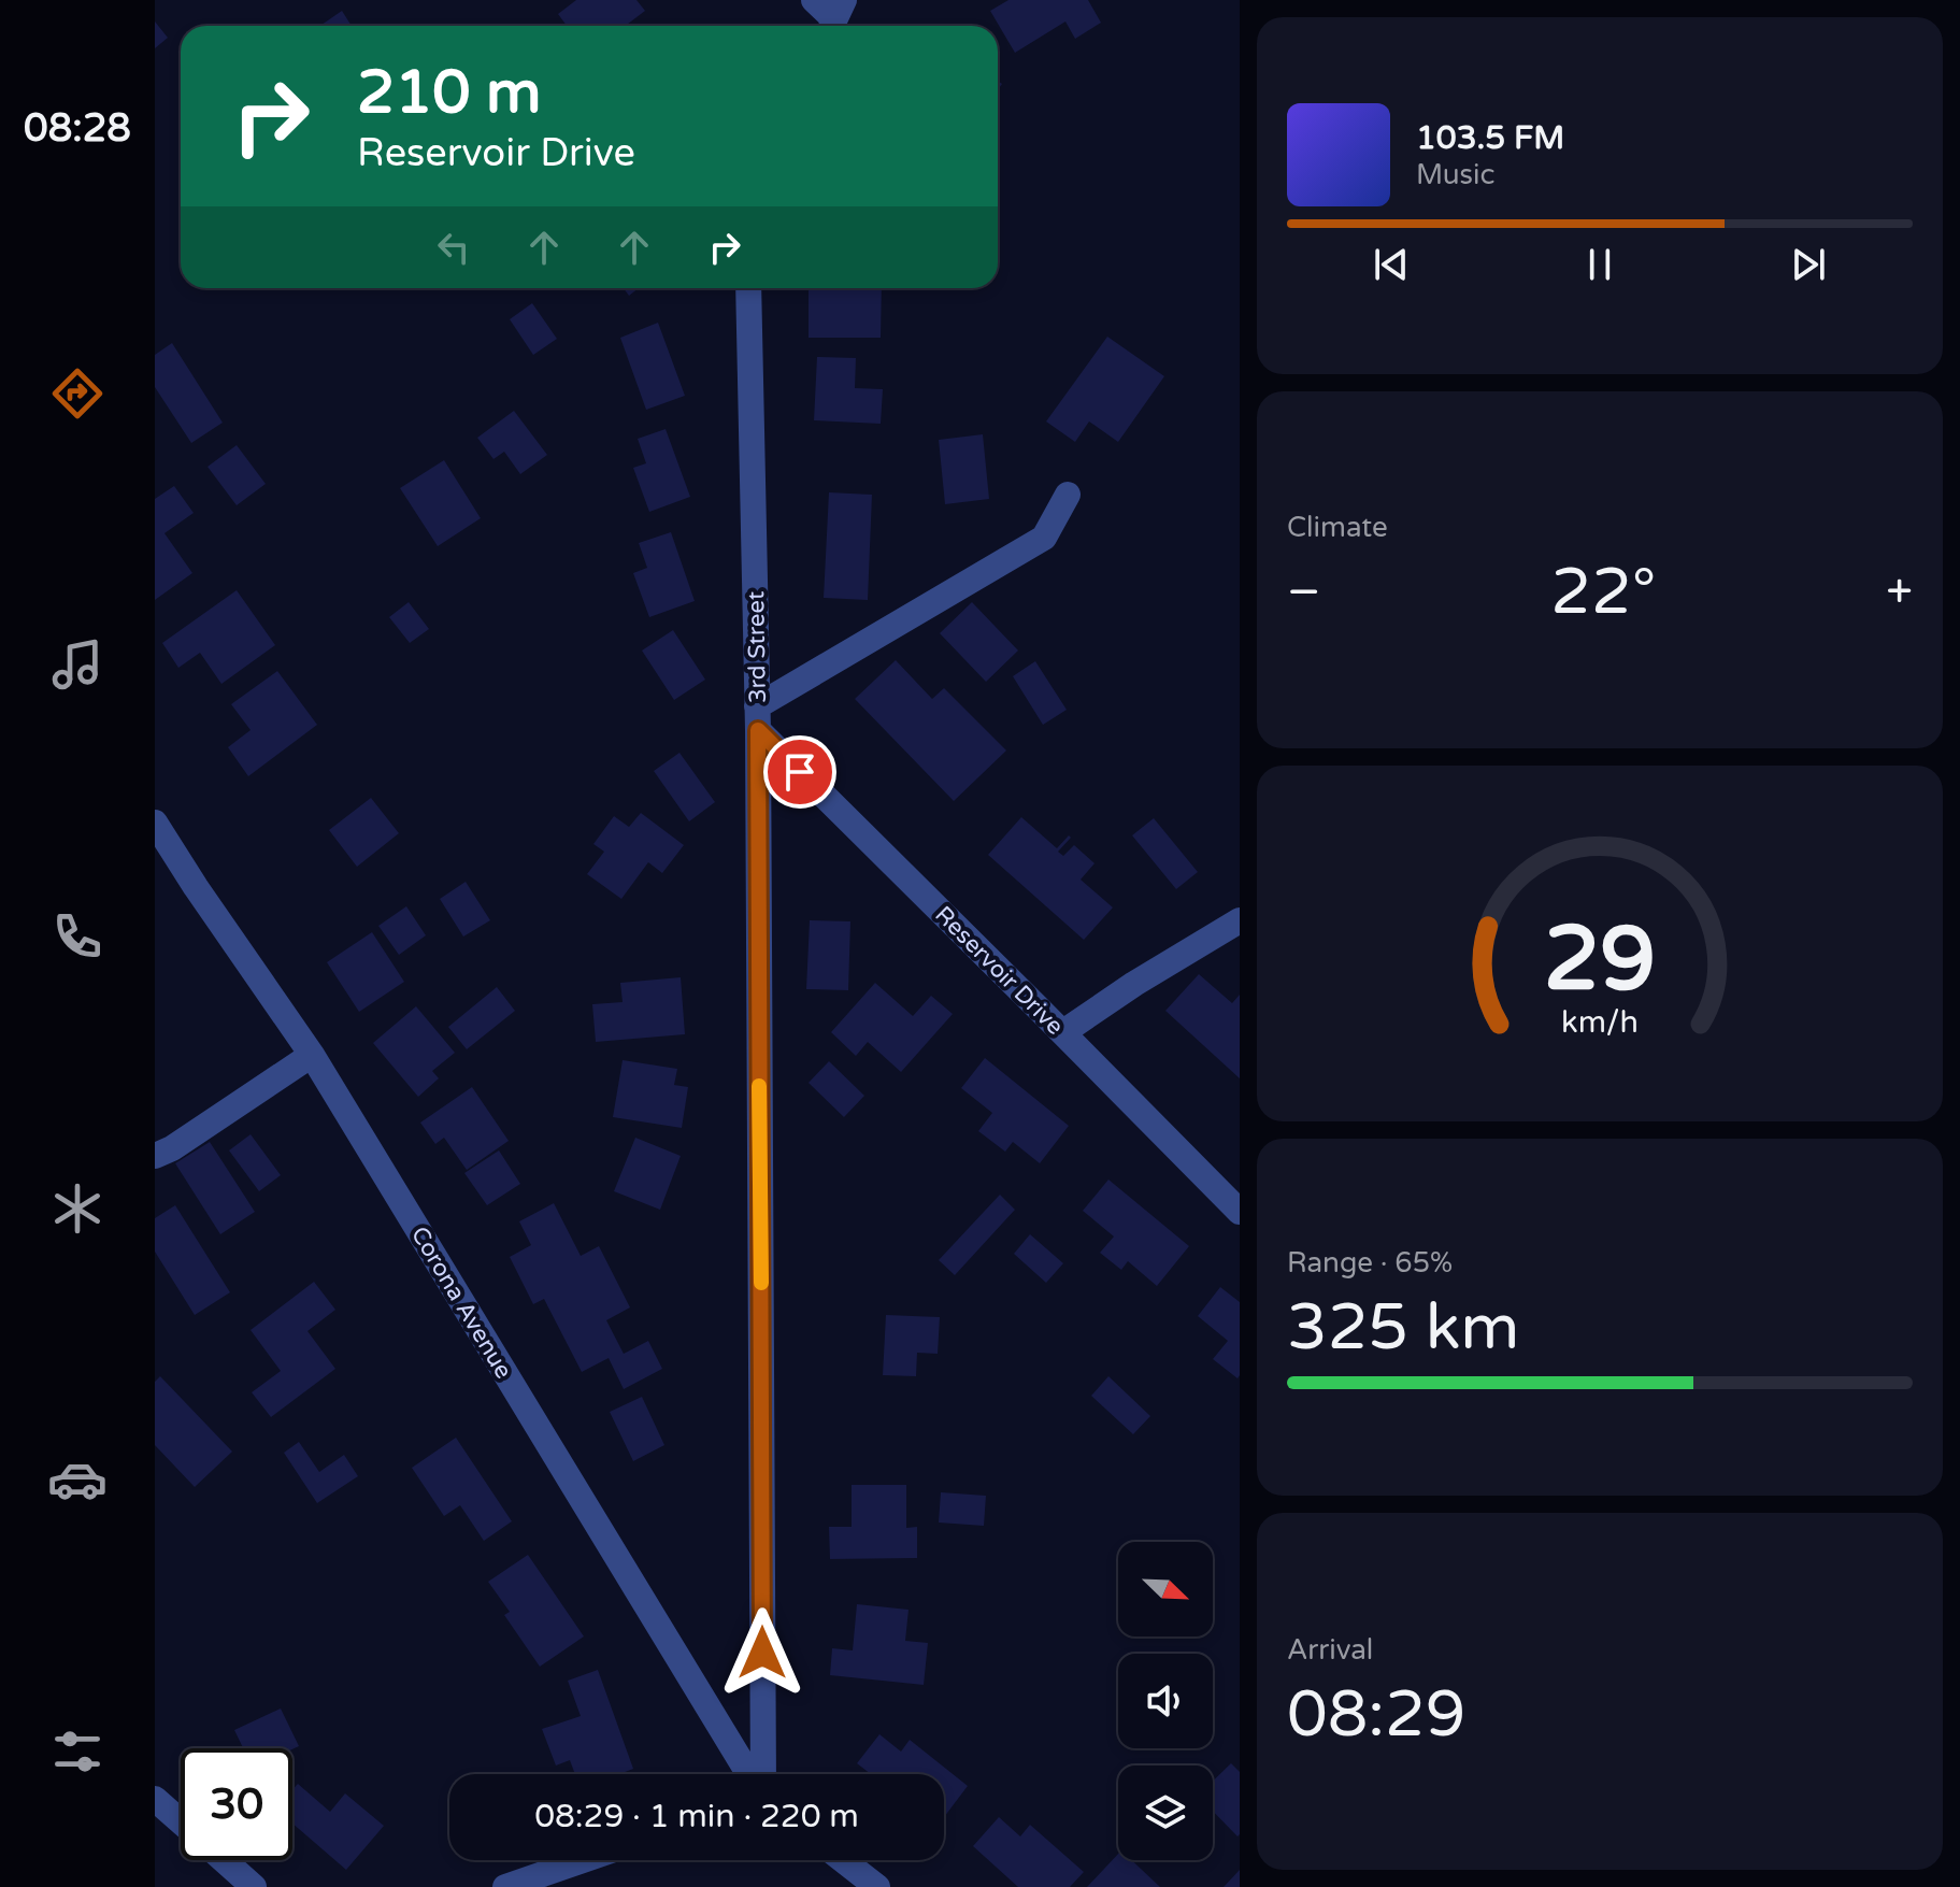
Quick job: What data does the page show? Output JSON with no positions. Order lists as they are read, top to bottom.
{
  "streets": {
    "street": ["3rd Street", "Reservoir Drive", "Corona Avenue"]
  },
  "crossings": [
    ["3rd Street", "Reservoir Drive"]
  ],
  "north": "bottom right",
  "page": {
    "tabs": "08:28",
    "turn": ["210 m", "Reservoir Drive"],
    "song": ["103.5 FM", "Music"],
    "tile": [
      "Climate",
      ["Range · 65%", "325 km"],
      ["Arrival", "08:29"]
    ],
    "heat": ["−", "22°", "+"],
    "limit": "30",
    "trip": "08:29 · 1 min · 220 m",
    "gauge": ["29", "km/h"]
  }
}
